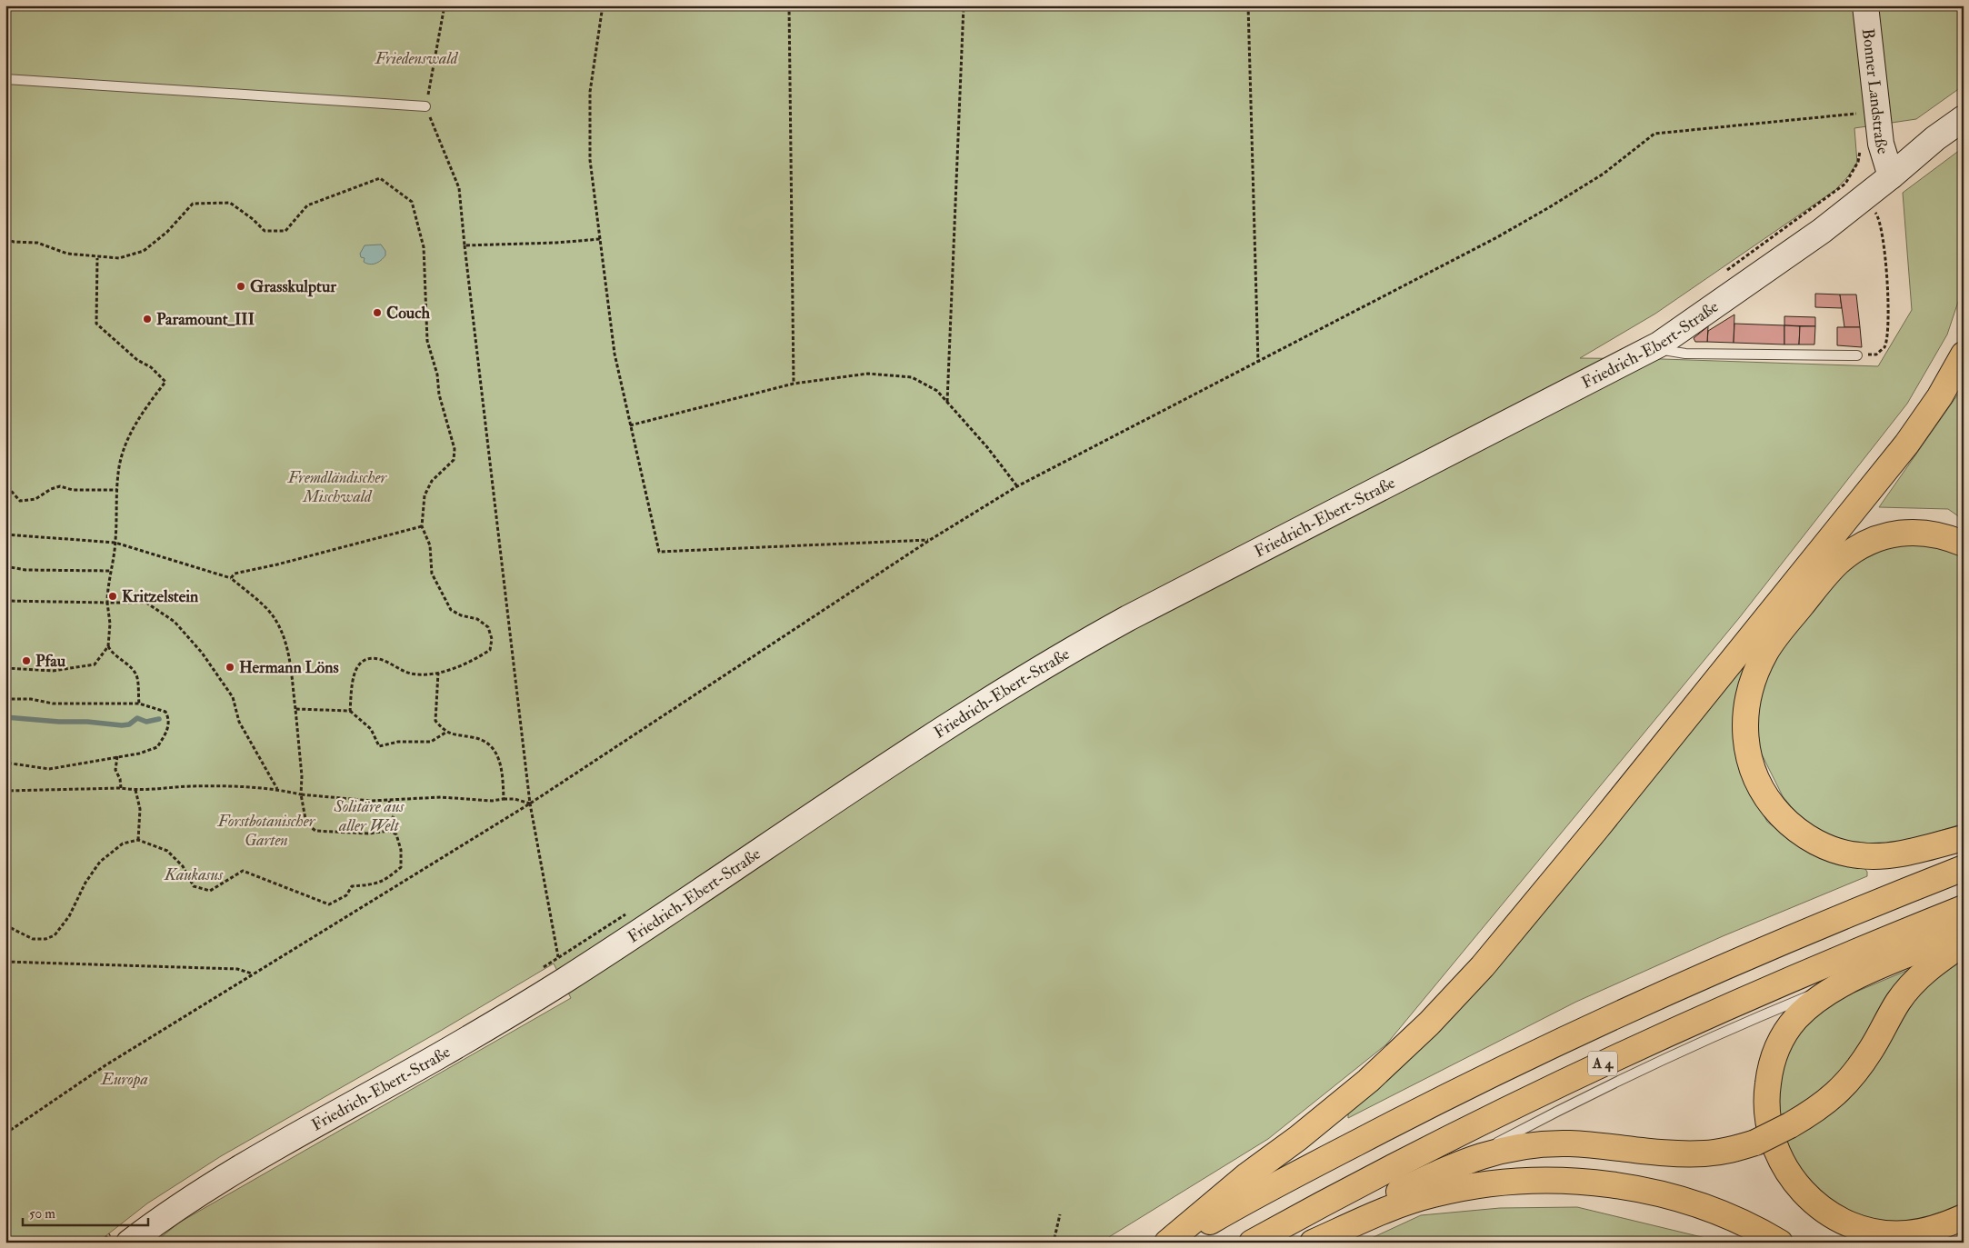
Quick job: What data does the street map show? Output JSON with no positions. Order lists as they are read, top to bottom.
{
  "streets": {
    "highway": ["A 4"],
    "main road": ["Bonner Landstraße", "Friedrich-Ebert-Straße"]
  },
  "crossings": [
    ["Bonner Landstraße", "Friedrich-Ebert-Straße"]
  ],
  "parks": [
    "Friedenswald",
    "Fremdländischer Mischwald",
    "Solitäre aus aller Welt",
    "Forstbotanischer Garten",
    "Kaukasus",
    "Europa"
  ],
  "places": [
    "Grasskulptur",
    "Couch",
    "Paramount_III",
    "Kritzelstein",
    "Pfau",
    "Hermann Löns"
  ],
  "scale_bar": "50 m"
}
